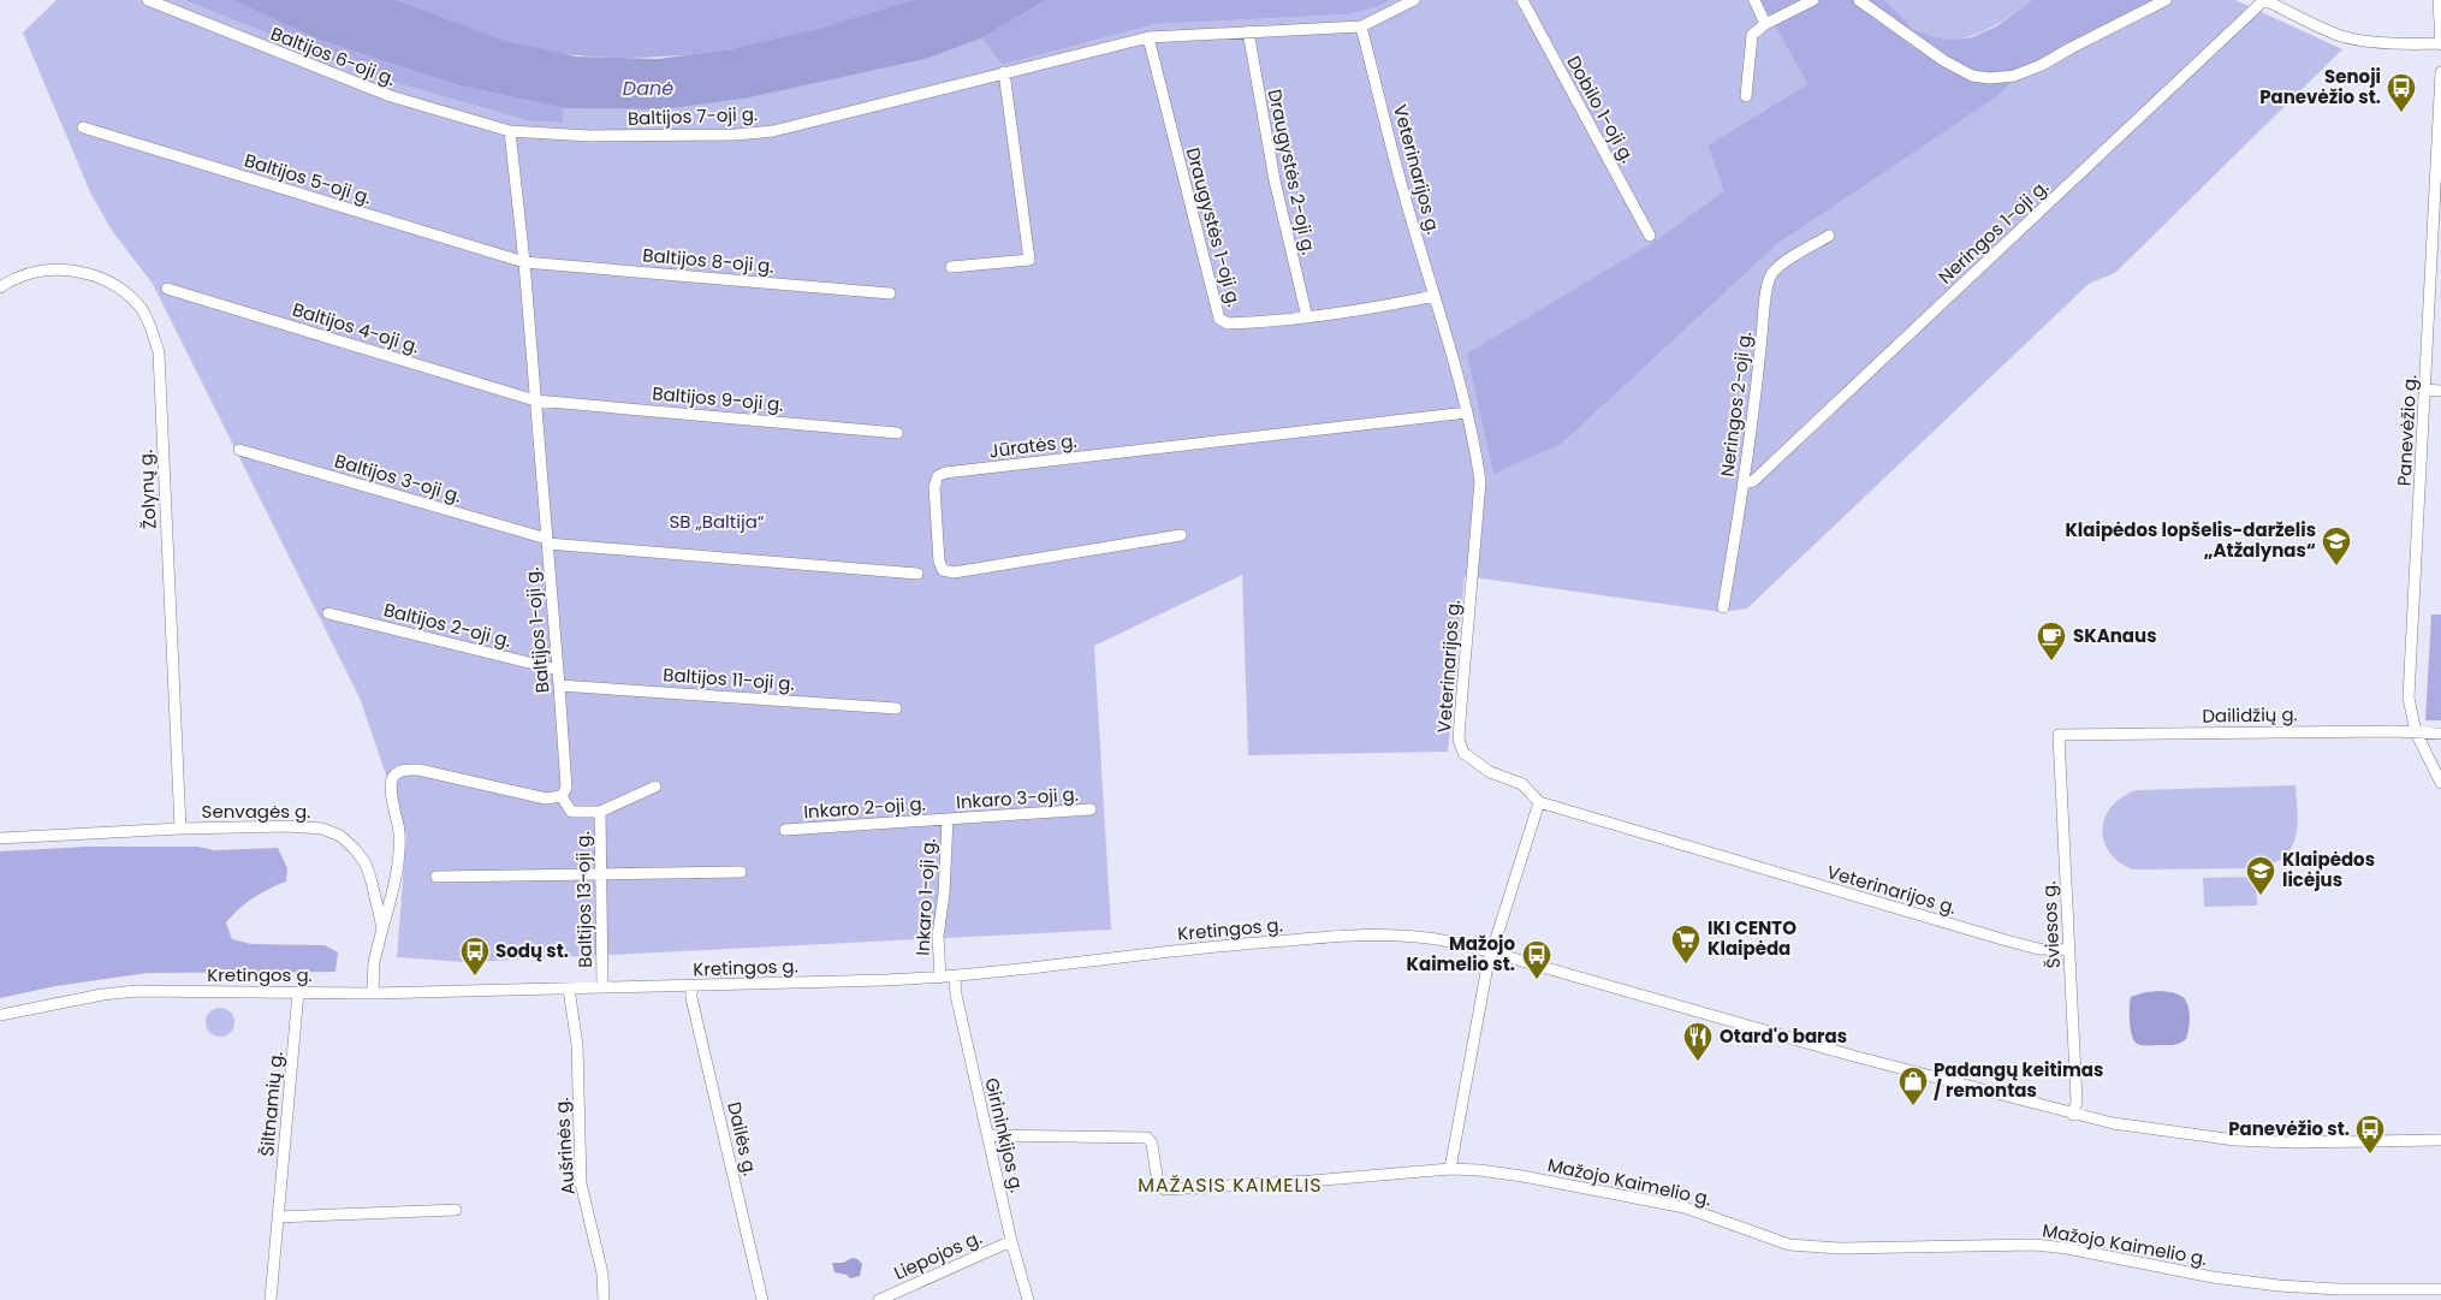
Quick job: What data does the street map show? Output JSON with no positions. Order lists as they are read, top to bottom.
{
  "streets": {
    "street": [
      "Baltijos 6-oji g.",
      "Dobilo 1-oji g.",
      "Baltijos 7-oji g.",
      "Veterinarijos g.",
      "Draugystės 2-oji g.",
      "Baltijos 5-oji g.",
      "Draugystės 1-oji g.",
      "Neringos 1-oji g.",
      "Baltijos 8-oji g.",
      "Baltijos 4-oji g.",
      "Baltijos 9-oji g.",
      "Neringos 2-oji g.",
      "Panevėžio g.",
      "Jūratės g.",
      "Baltijos 3-oji g.",
      "Žolynų g.",
      "Baltijos 2-oji g.",
      "Baltijos 1-oji g.",
      "Baltijos 11-oji g.",
      "Dailidžių g.",
      "Inkaro 3-oji g.",
      "Inkaro 2-oji g.",
      "Senvagės g.",
      "Inkaro 1-oji g.",
      "Baltijos 13-oji g.",
      "Šviesos g.",
      "Kretingos g.",
      "Šiltnamių g.",
      "Girininkijos g.",
      "Dailės g.",
      "Aušrinės g.",
      "Mažojo Kaimelio g.",
      "Liepojos g."
    ]
  },
  "crossings": [
    ["Baltijos 6-oji g.", "Baltijos 7-oji g."],
    ["Baltijos 6-oji g.", "Baltijos 1-oji g."],
    ["Baltijos 7-oji g.", "Veterinarijos g."],
    ["Baltijos 7-oji g.", "Draugystės 2-oji g."],
    ["Baltijos 7-oji g.", "Draugystės 1-oji g."],
    ["Baltijos 7-oji g.", "Baltijos 1-oji g."],
    ["Veterinarijos g.", "Draugystės 1-oji g."],
    ["Veterinarijos g.", "Jūratės g."],
    ["Veterinarijos g.", "Šviesos g."],
    ["Draugystės 2-oji g.", "Draugystės 1-oji g."],
    ["Baltijos 5-oji g.", "Baltijos 8-oji g."],
    ["Baltijos 5-oji g.", "Baltijos 1-oji g."],
    ["Neringos 1-oji g.", "Neringos 2-oji g."],
    ["Baltijos 8-oji g.", "Baltijos 1-oji g."],
    ["Baltijos 4-oji g.", "Baltijos 9-oji g."],
    ["Baltijos 4-oji g.", "Baltijos 1-oji g."],
    ["Baltijos 9-oji g.", "Baltijos 1-oji g."],
    ["Panevėžio g.", "Dailidžių g."],
    ["Baltijos 3-oji g.", "Baltijos 1-oji g."],
    ["Žolynų g.", "Senvagės g."],
    ["Baltijos 2-oji g.", "Baltijos 1-oji g."],
    ["Baltijos 1-oji g.", "Baltijos 11-oji g."],
    ["Baltijos 1-oji g.", "Baltijos 13-oji g."],
    ["Dailidžių g.", "Šviesos g."],
    ["Inkaro 3-oji g.", "Inkaro 2-oji g."],
    ["Inkaro 3-oji g.", "Inkaro 1-oji g."],
    ["Inkaro 2-oji g.", "Inkaro 1-oji g."],
    ["Senvagės g.", "Kretingos g."],
    ["Inkaro 1-oji g.", "Kretingos g."],
    ["Baltijos 13-oji g.", "Kretingos g."],
    ["Šviesos g.", "Kretingos g."],
    ["Kretingos g.", "Šiltnamių g."],
    ["Kretingos g.", "Girininkijos g."],
    ["Kretingos g.", "Dailės g."],
    ["Kretingos g.", "Aušrinės g."],
    ["Girininkijos g.", "Mažojo Kaimelio g."],
    ["Girininkijos g.", "Liepojos g."]
  ],
  "districts": ["MAŽASIS KAIMELIS"],
  "water": ["Danė"],
  "parks": ["SB „Baltija“"],
  "places": {
    "bus stop": [
      "Senoji Panevėžio st.",
      "Sodų st.",
      "Mažojo Kaimelio st.",
      "Panevėžio st."
    ],
    "school or university": ["Klaipėdos lopšelis-darželis „Atžalynas“", "Klaipėdos licėjus"],
    "cafe": ["SKAnaus"],
    "supermarket": ["IKI CENTO Klaipėda"],
    "restaurant": ["Otard'o baras"],
    "shop": ["Padangų keitimas / remontas"]
  }
}
